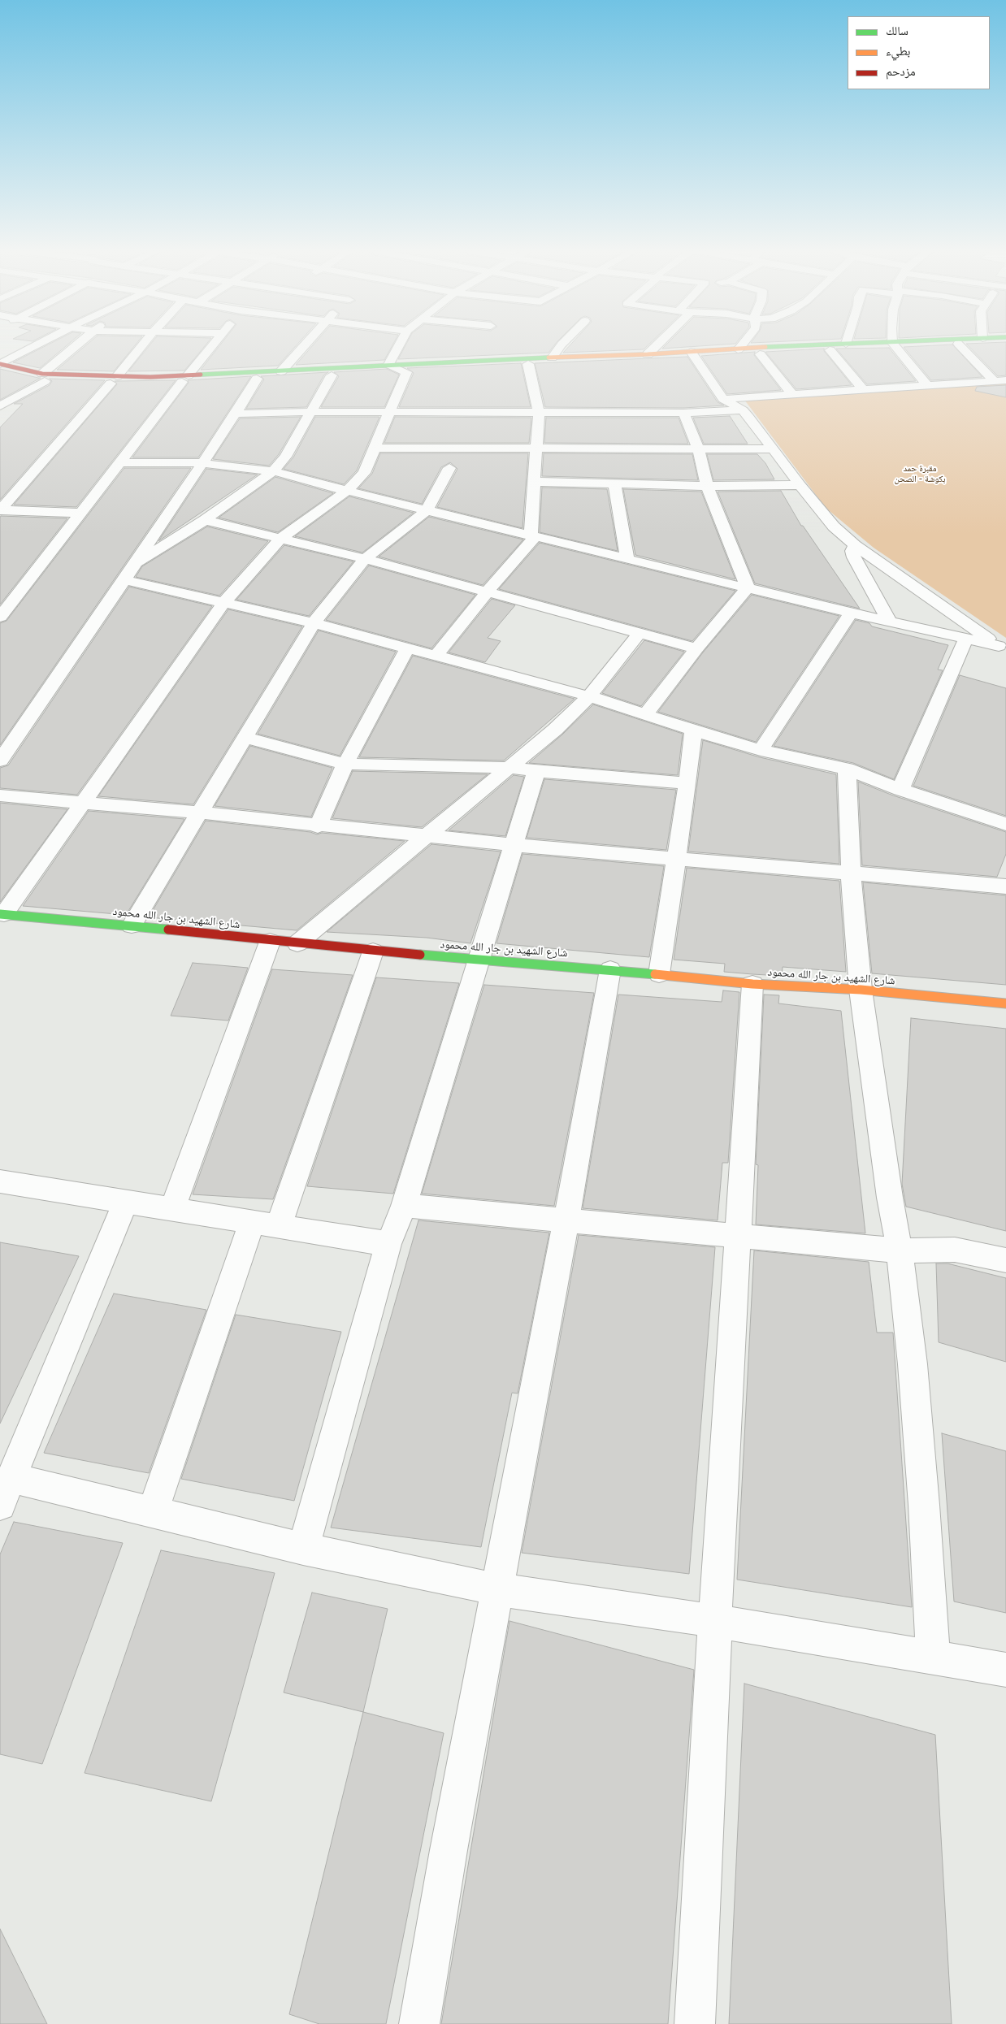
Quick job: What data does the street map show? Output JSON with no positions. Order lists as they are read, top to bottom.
{
  "streets": {
    "main road": ["شارع الشهيد بن جار الله محمود"]
  },
  "parks": ["مقبرة حمد بكوشة - الصحن"],
  "legend": ["سالك", "بطيء", "مزدحم"]
}
